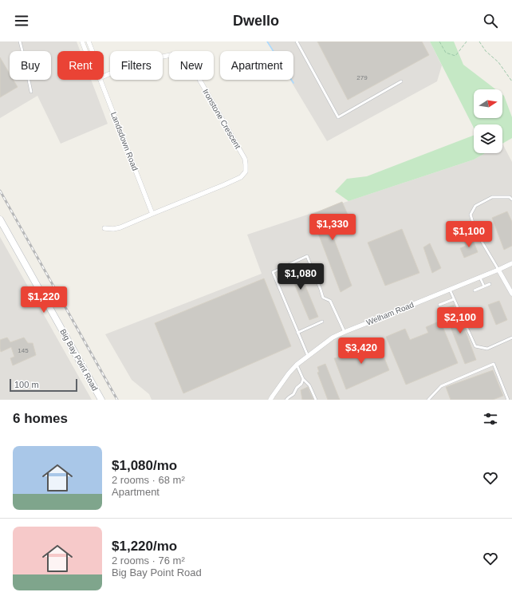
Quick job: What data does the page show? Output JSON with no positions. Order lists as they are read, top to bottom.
{
  "streets": {
    "street": [
      "Ironstone Crescent",
      "Landsdown Road",
      "Welham Road",
      "Big Bay Point Road"
    ]
  },
  "crossings": [
    ["Ironstone Crescent", "Landsdown Road"]
  ],
  "house_numbers": ["279", "145"],
  "scale_bar": "100 m",
  "north": "right",
  "page": {
    "header": "Dwello",
    "chip": [
      "Buy",
      "Rent",
      "Filters",
      "New",
      "Apartment"
    ],
    "price": [
      "$1,330",
      "$1,100",
      "$1,080",
      "$1,220",
      "$2,100",
      "$3,420"
    ],
    "scale": "100 m",
    "heading": "6 homes",
    "list": [
      {
        "name": "$1,080/mo",
        "note": "2 rooms · 68 m² · Apartment"
      },
      {
        "name": "$1,220/mo",
        "note": "2 rooms · 76 m² · Big Bay Point Road"
      }
    ]
  }
}
